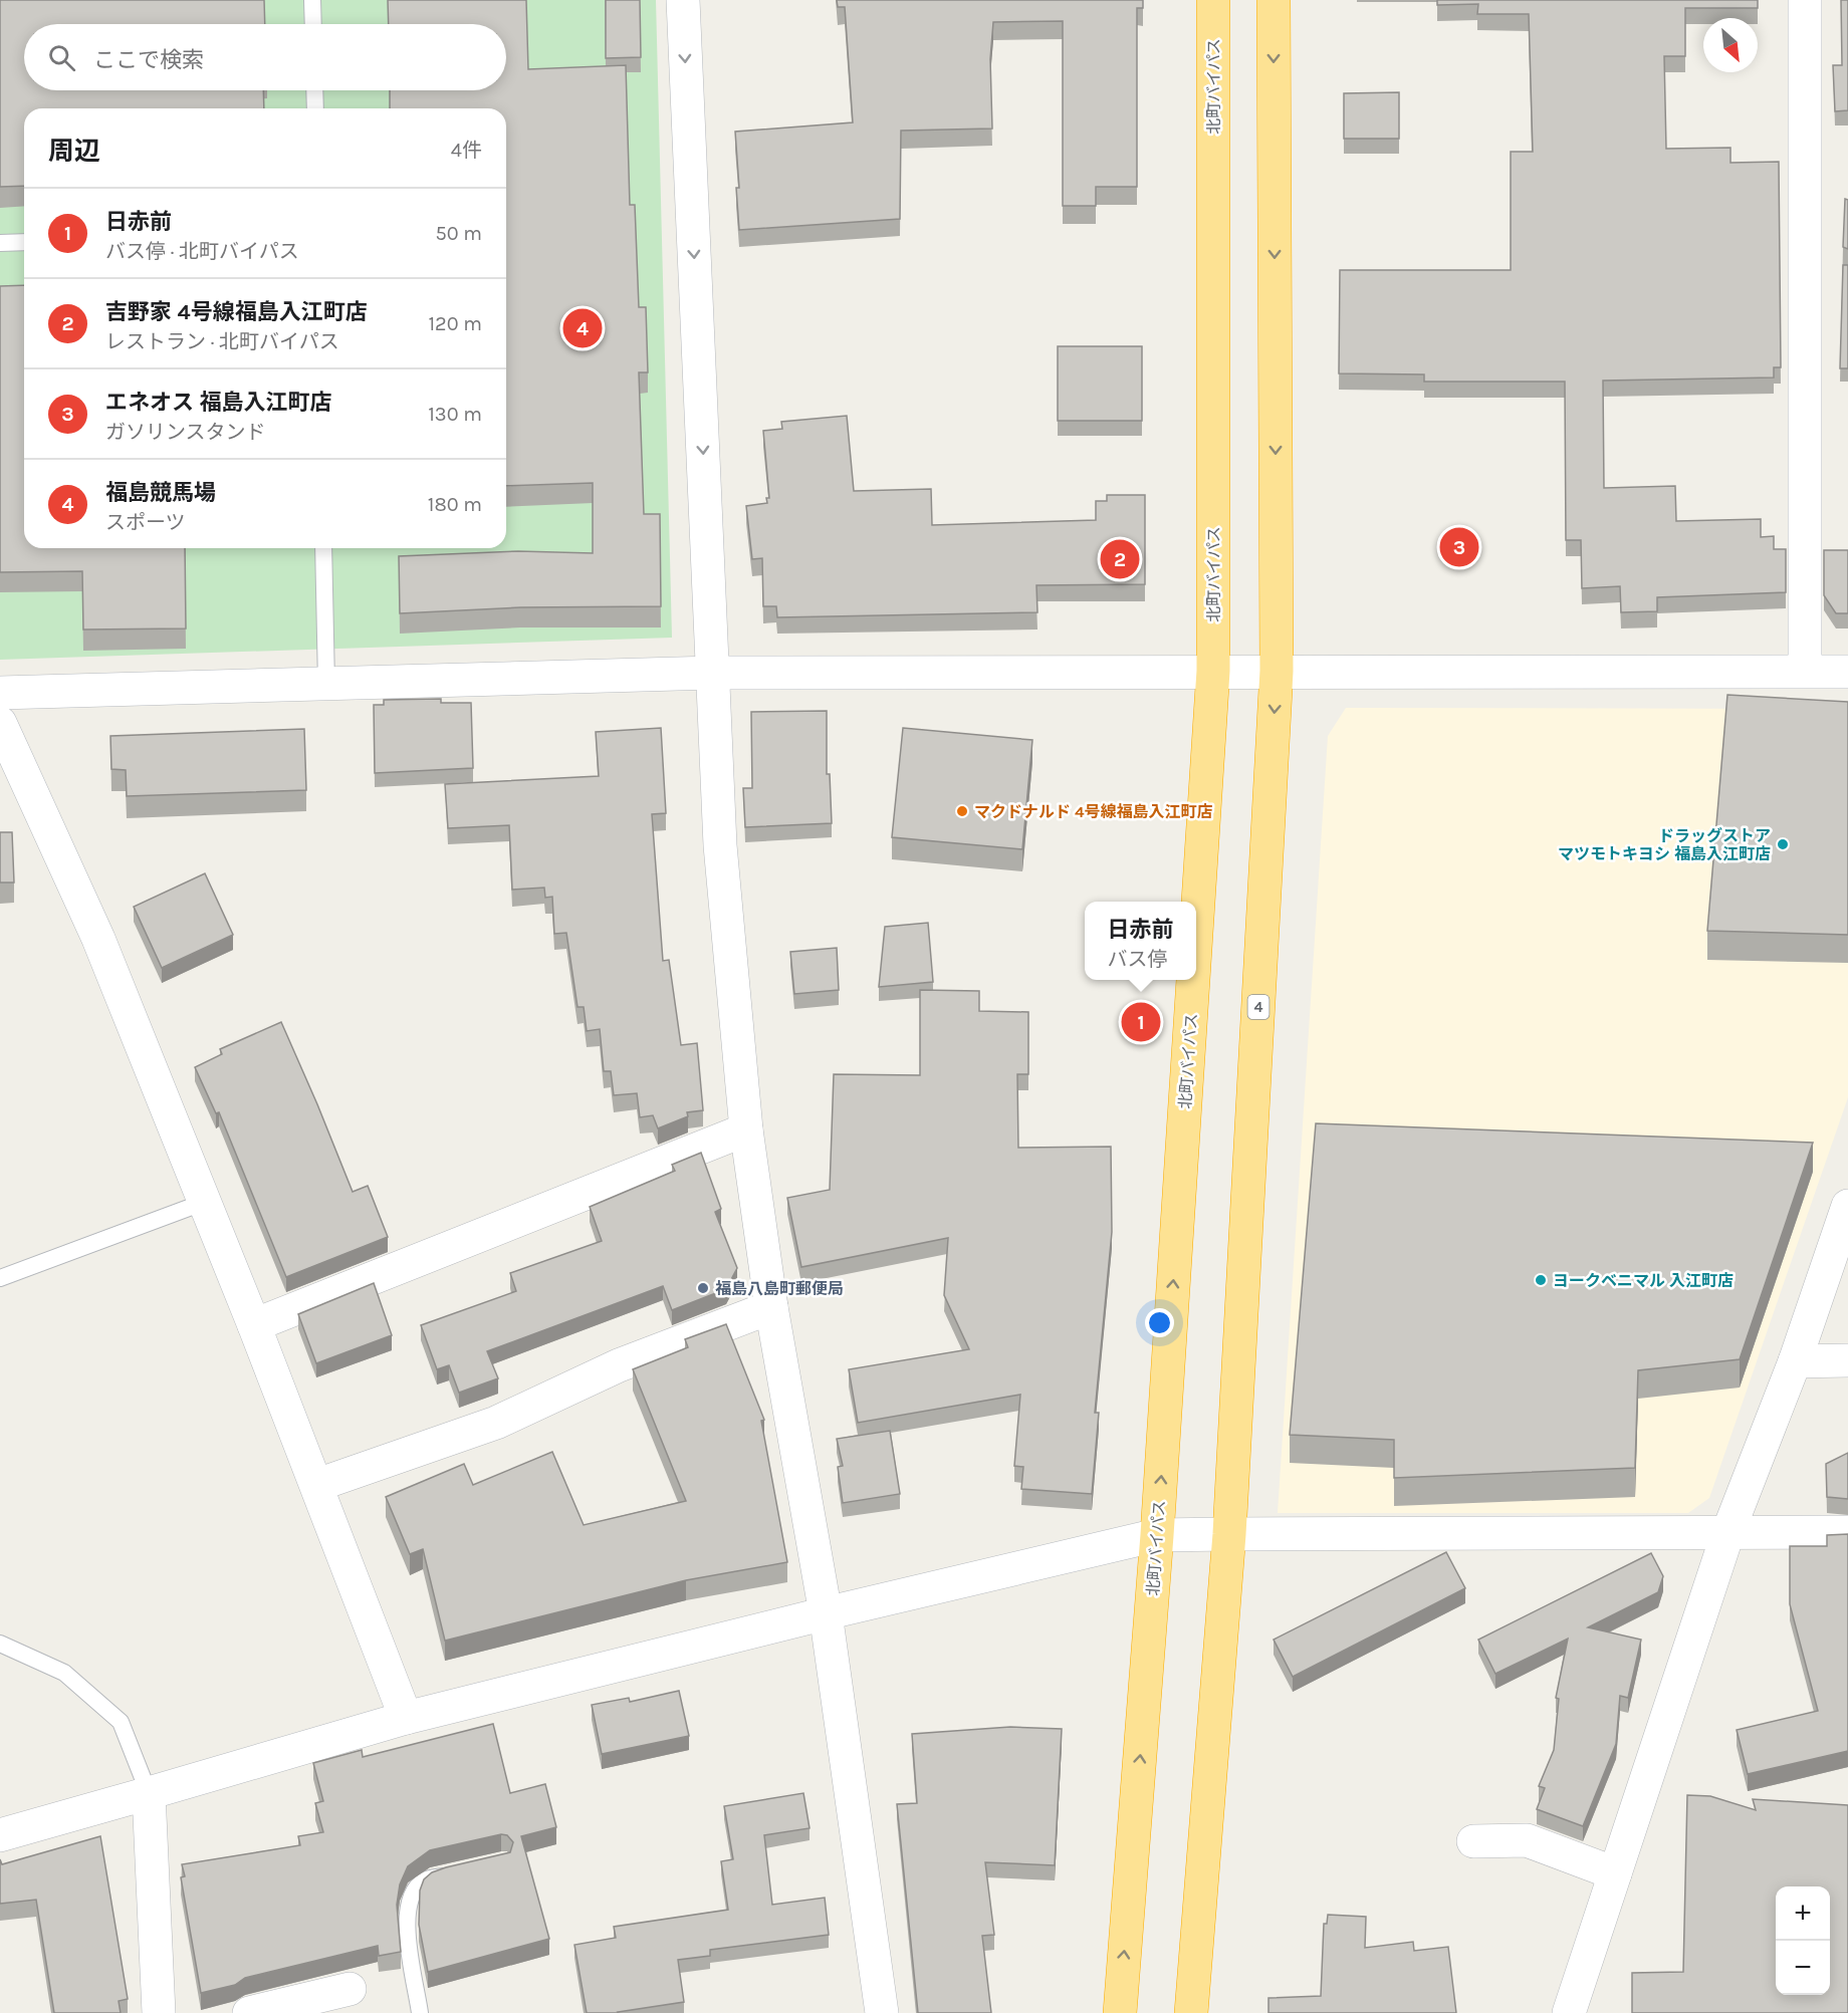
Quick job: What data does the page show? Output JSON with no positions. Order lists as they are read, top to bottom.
{
  "streets": {
    "highway": ["北町バイパス", "4"]
  },
  "places": [
    "マクドナルド 4号線福島入江町店",
    "ドラッグストア マツモトキヨシ 福島入江町店",
    "ヨークベニマル 入江町店",
    "福島八島町郵便局"
  ],
  "north": "bottom right",
  "page": {
    "search": "ここで検索",
    "heading": ["周辺", "4件"],
    "list": [
      {
        "mark": "1",
        "name": "日赤前",
        "note": "バス停 · 北町バイパス",
        "value": "50 m"
      },
      {
        "mark": "2",
        "name": "吉野家 4号線福島入江町店",
        "note": "レストラン · 北町バイパス",
        "value": "120 m"
      },
      {
        "mark": "3",
        "name": "エネオス 福島入江町店",
        "note": "ガソリンスタンド",
        "value": "130 m"
      },
      {
        "mark": "4",
        "name": "福島競馬場",
        "note": "スポーツ",
        "value": "180 m"
      }
    ],
    "pins": [
      "4",
      "3",
      "2",
      "1"
    ],
    "popup": ["日赤前", "バス停"],
    "map_buttons": ["+", "−"]
  }
}
